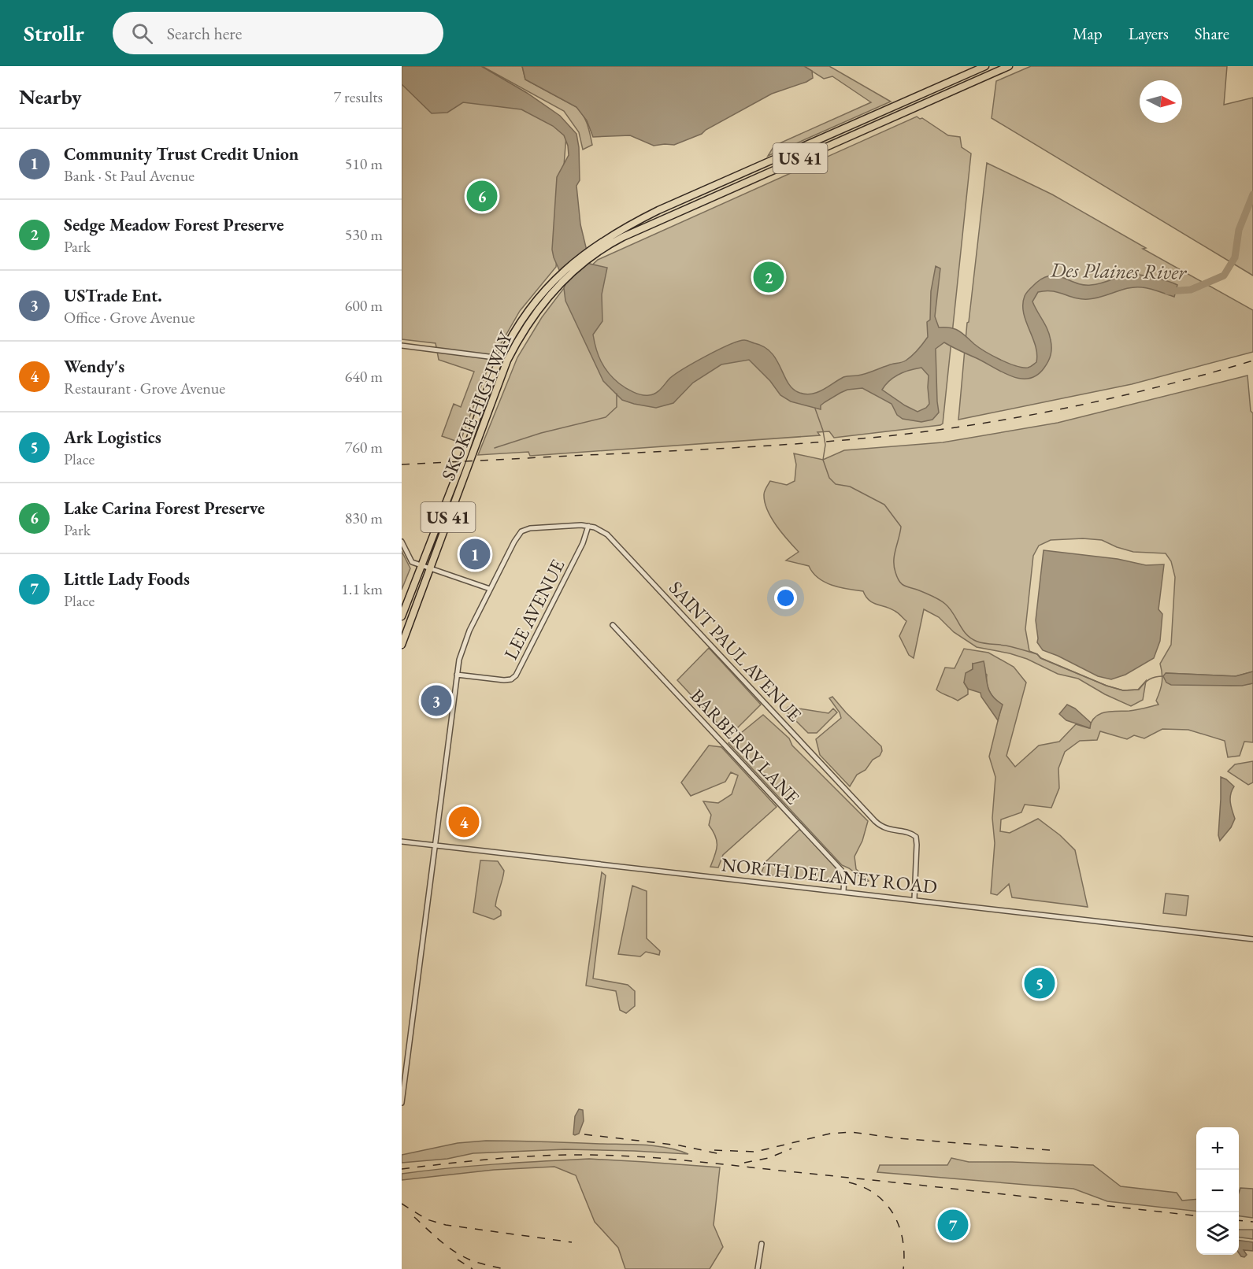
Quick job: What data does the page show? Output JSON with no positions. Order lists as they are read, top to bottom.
{
  "streets": {
    "highway": ["US 41", "SKOKIE HIGHWAY"],
    "street": [
      "LEE AVENUE",
      "SAINT PAUL AVENUE",
      "BARBERRY LANE",
      "NORTH DELANEY ROAD"
    ]
  },
  "crossings": [
    ["US 41", "SKOKIE HIGHWAY"],
    ["LEE AVENUE", "SAINT PAUL AVENUE"],
    ["SAINT PAUL AVENUE", "NORTH DELANEY ROAD"],
    ["BARBERRY LANE", "NORTH DELANEY ROAD"]
  ],
  "water": ["Des Plaines River"],
  "north": "right",
  "page": {
    "header": "Strollr",
    "search": "Search here",
    "nav": ["Map", "Layers", "Share"],
    "heading": ["Nearby", "7 results"],
    "list": [
      {
        "mark": "1",
        "name": "Community Trust Credit Union",
        "note": "Bank · St Paul Avenue",
        "value": "510 m"
      },
      {
        "mark": "2",
        "name": "Sedge Meadow Forest Preserve",
        "note": "Park",
        "value": "530 m"
      },
      {
        "mark": "3",
        "name": "USTrade Ent.",
        "note": "Office · Grove Avenue",
        "value": "600 m"
      },
      {
        "mark": "4",
        "name": "Wendy's",
        "note": "Restaurant · Grove Avenue",
        "value": "640 m"
      },
      {
        "mark": "5",
        "name": "Ark Logistics",
        "note": "Place",
        "value": "760 m"
      },
      {
        "mark": "6",
        "name": "Lake Carina Forest Preserve",
        "note": "Park",
        "value": "830 m"
      },
      {
        "mark": "7",
        "name": "Little Lady Foods",
        "note": "Place",
        "value": "1.1 km"
      }
    ],
    "pins": [
      "6",
      "2",
      "1",
      "3",
      "4",
      "5",
      "7"
    ],
    "map_buttons": ["+", "−"]
  }
}
